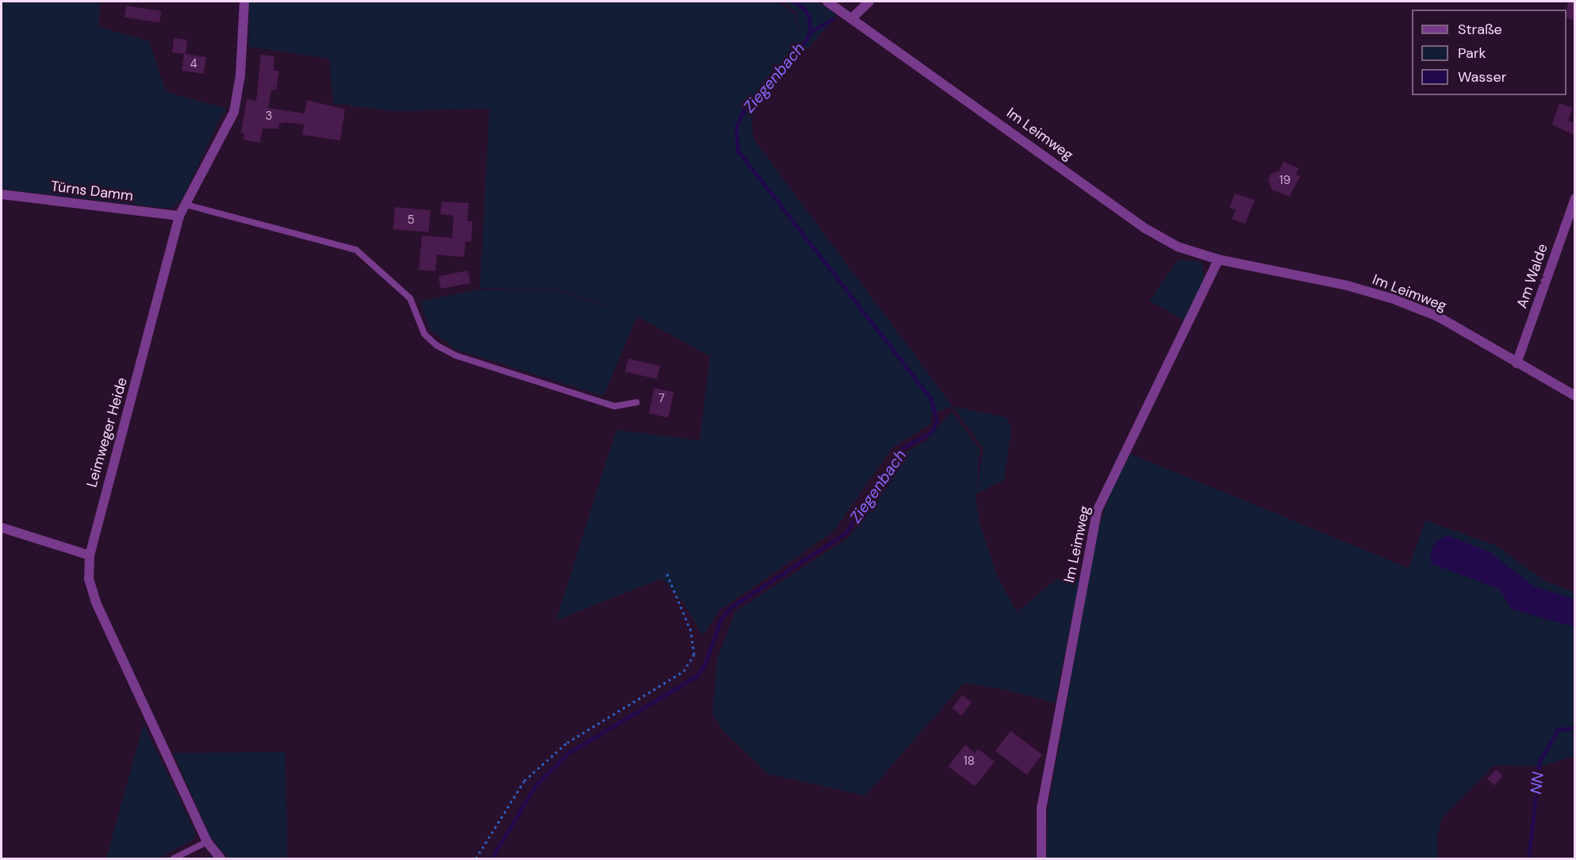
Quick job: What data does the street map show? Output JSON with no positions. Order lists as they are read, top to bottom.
{
  "streets": {
    "street": [
      "Im Leimweg",
      "Türns Damm",
      "Am Walde",
      "Leimweger Heide"
    ]
  },
  "crossings": [
    ["Im Leimweg", "Am Walde"],
    ["Türns Damm", "Leimweger Heide"]
  ],
  "water": ["Ziegenbach", "NN"],
  "house_numbers": [
    "4",
    "3",
    "19",
    "5",
    "7",
    "18"
  ],
  "legend": ["Straße", "Park", "Wasser"]
}
